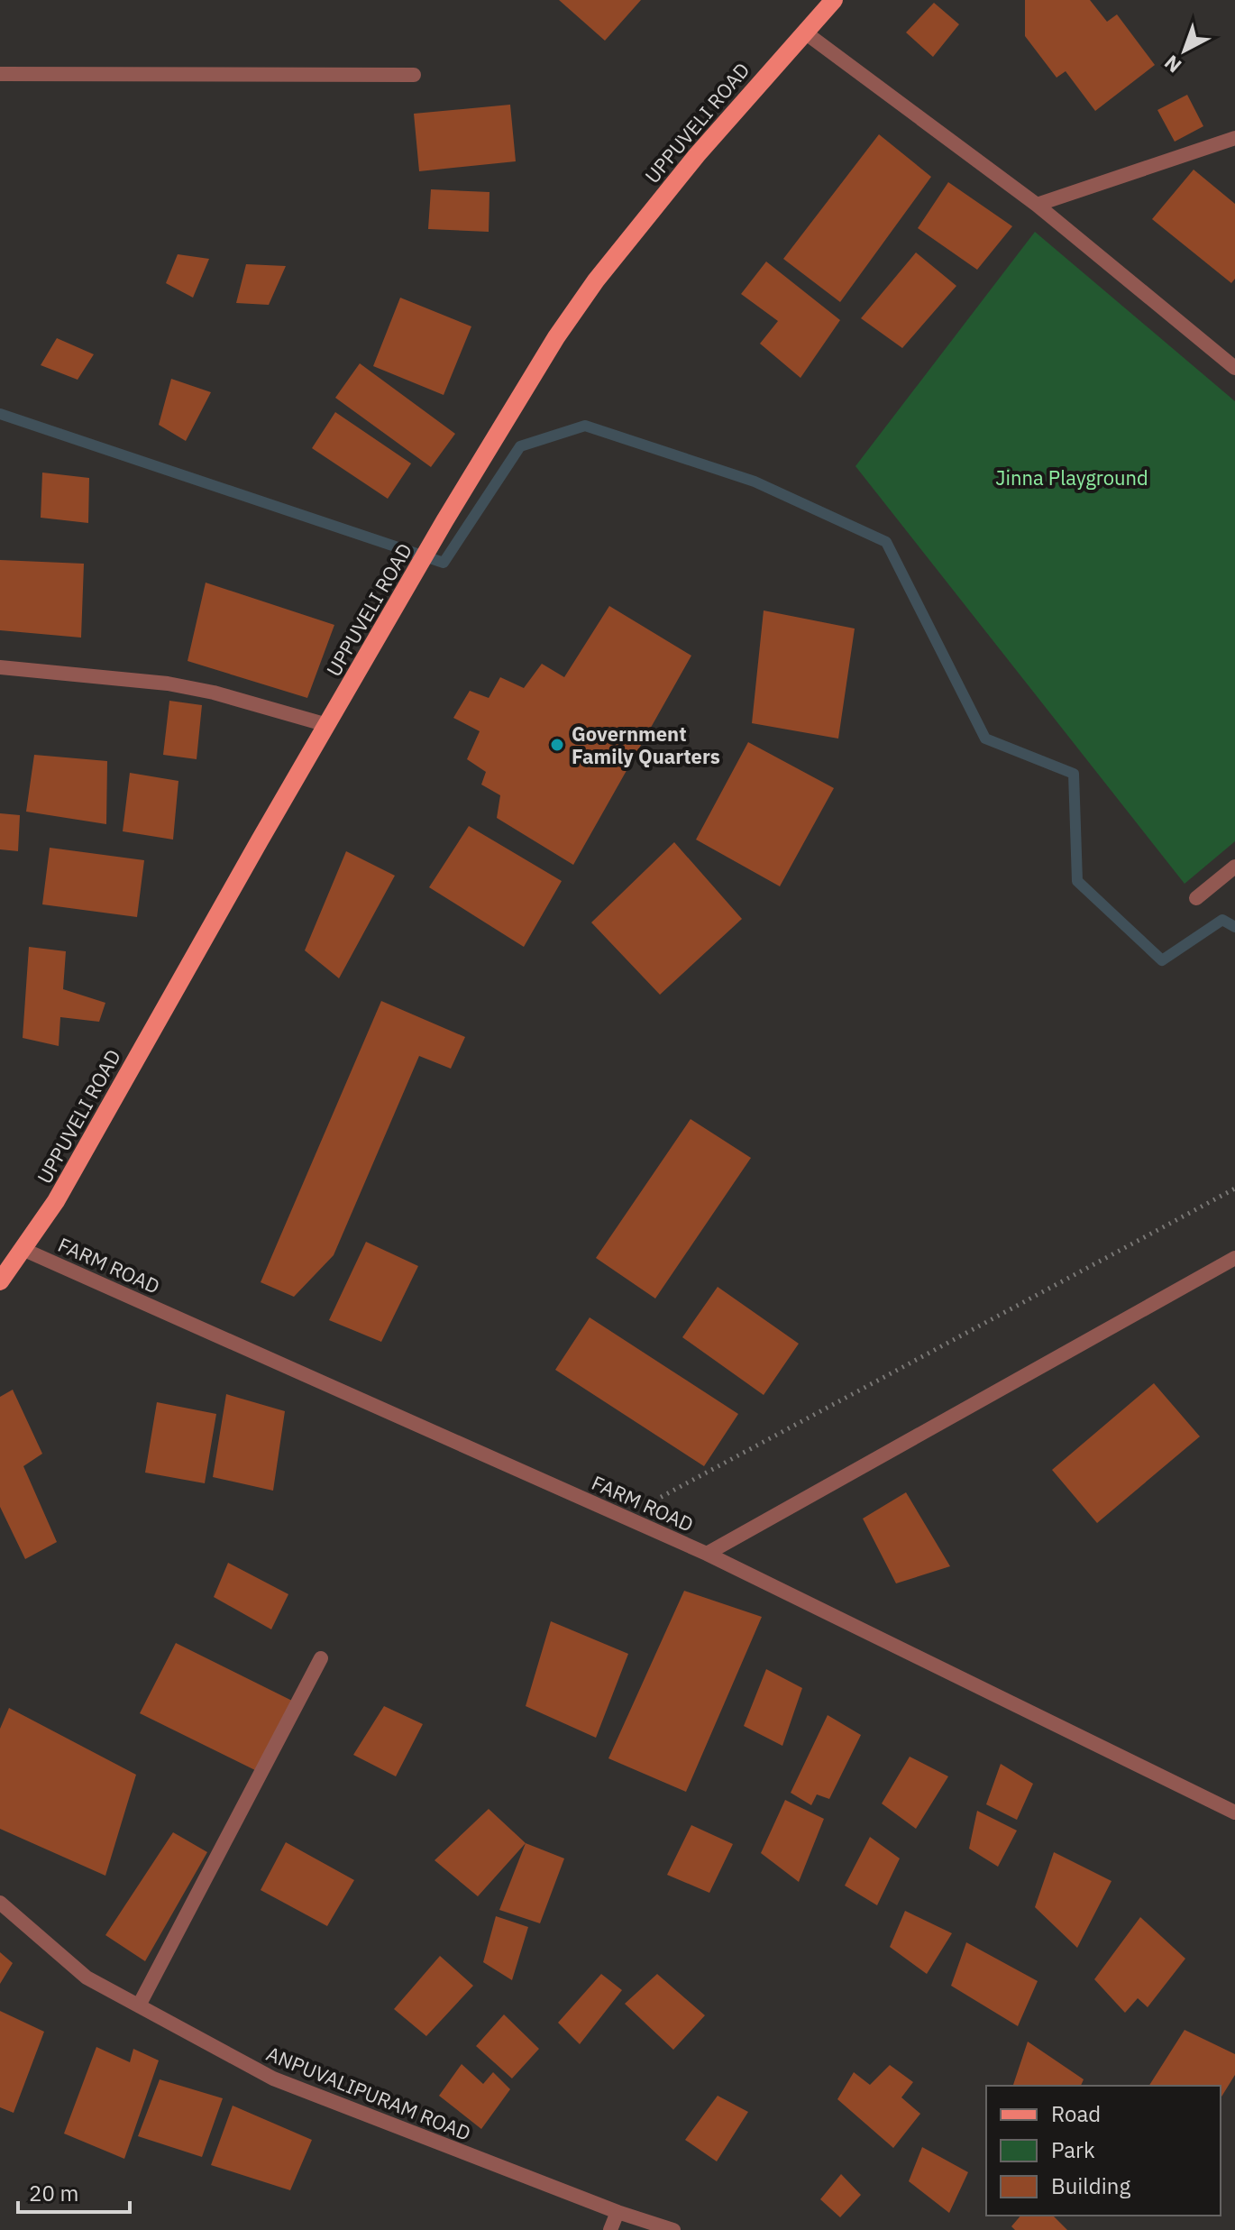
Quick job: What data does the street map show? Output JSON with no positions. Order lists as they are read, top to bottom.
{
  "streets": {
    "main road": ["UPPUVELI ROAD"],
    "street": ["FARM ROAD", "ANPUVALIPURAM ROAD"]
  },
  "crossings": [
    ["UPPUVELI ROAD", "FARM ROAD"]
  ],
  "parks": ["Jinna Playground"],
  "places": ["Government Family Quarters"],
  "legend": ["Road", "Park", "Building"],
  "scale_bar": "20 m",
  "north": "bottom left"
}
